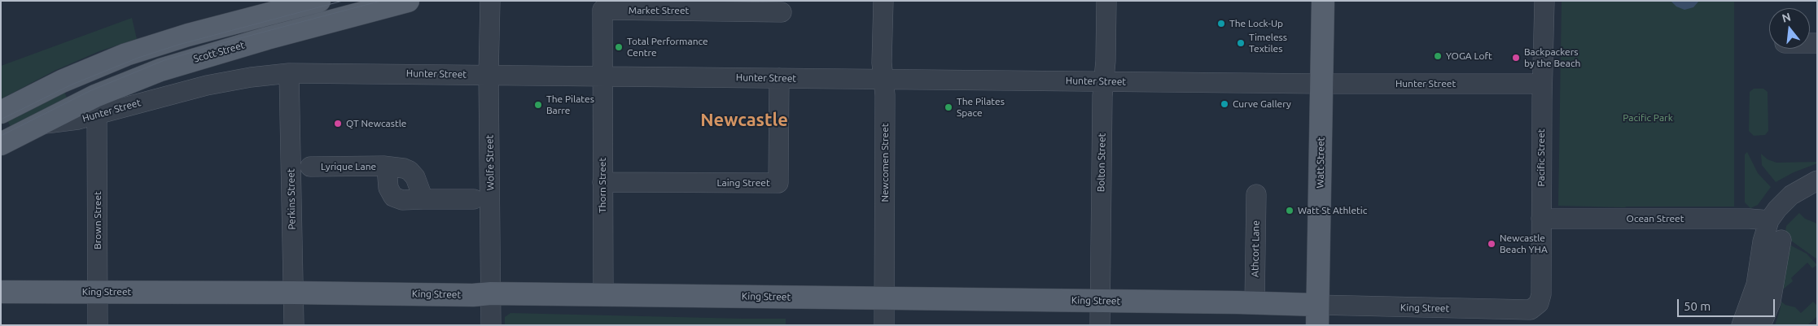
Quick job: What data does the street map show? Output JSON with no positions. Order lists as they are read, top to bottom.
{
  "streets": {
    "main road": [
      "Scott Street",
      "Hunter Street",
      "Watt Street",
      "King Street"
    ],
    "street": [
      "Market Street",
      "Pacific Street",
      "Wolfe Street",
      "Newcomen Street",
      "Bolton Street",
      "Lyrique Lane",
      "Laing Street",
      "Thorn Street",
      "Perkins Street",
      "Ocean Street",
      "Brown Street",
      "Athcort Lane"
    ]
  },
  "crossings": [
    ["Market Street", "Hunter Street"],
    ["Market Street", "Thorn Street"],
    ["Scott Street", "Hunter Street"],
    ["Hunter Street", "Pacific Street"],
    ["Hunter Street", "Wolfe Street"],
    ["Hunter Street", "Newcomen Street"],
    ["Hunter Street", "Bolton Street"],
    ["Hunter Street", "Watt Street"],
    ["Hunter Street", "Laing Street"],
    ["Hunter Street", "Thorn Street"],
    ["Hunter Street", "Perkins Street"],
    ["Hunter Street", "Brown Street"],
    ["Pacific Street", "Ocean Street"],
    ["Pacific Street", "King Street"],
    ["Wolfe Street", "King Street"],
    ["Newcomen Street", "King Street"],
    ["Bolton Street", "King Street"],
    ["Watt Street", "King Street"],
    ["Laing Street", "Thorn Street"],
    ["Thorn Street", "King Street"],
    ["Perkins Street", "King Street"],
    ["Brown Street", "King Street"],
    ["Athcort Lane", "King Street"]
  ],
  "districts": ["Newcastle"],
  "parks": ["Pacific Park"],
  "places": [
    "The Lock-Up",
    "Timeless Textiles",
    "Total Performance Centre",
    "YOGA Loft",
    "Backpackers by the Beach",
    "Curve Gallery",
    "The Pilates Barre",
    "The Pilates Space",
    "QT Newcastle",
    "Watt St Athletic",
    "Newcastle Beach YHA"
  ],
  "scale_bar": "50 m",
  "north": "top"
}
